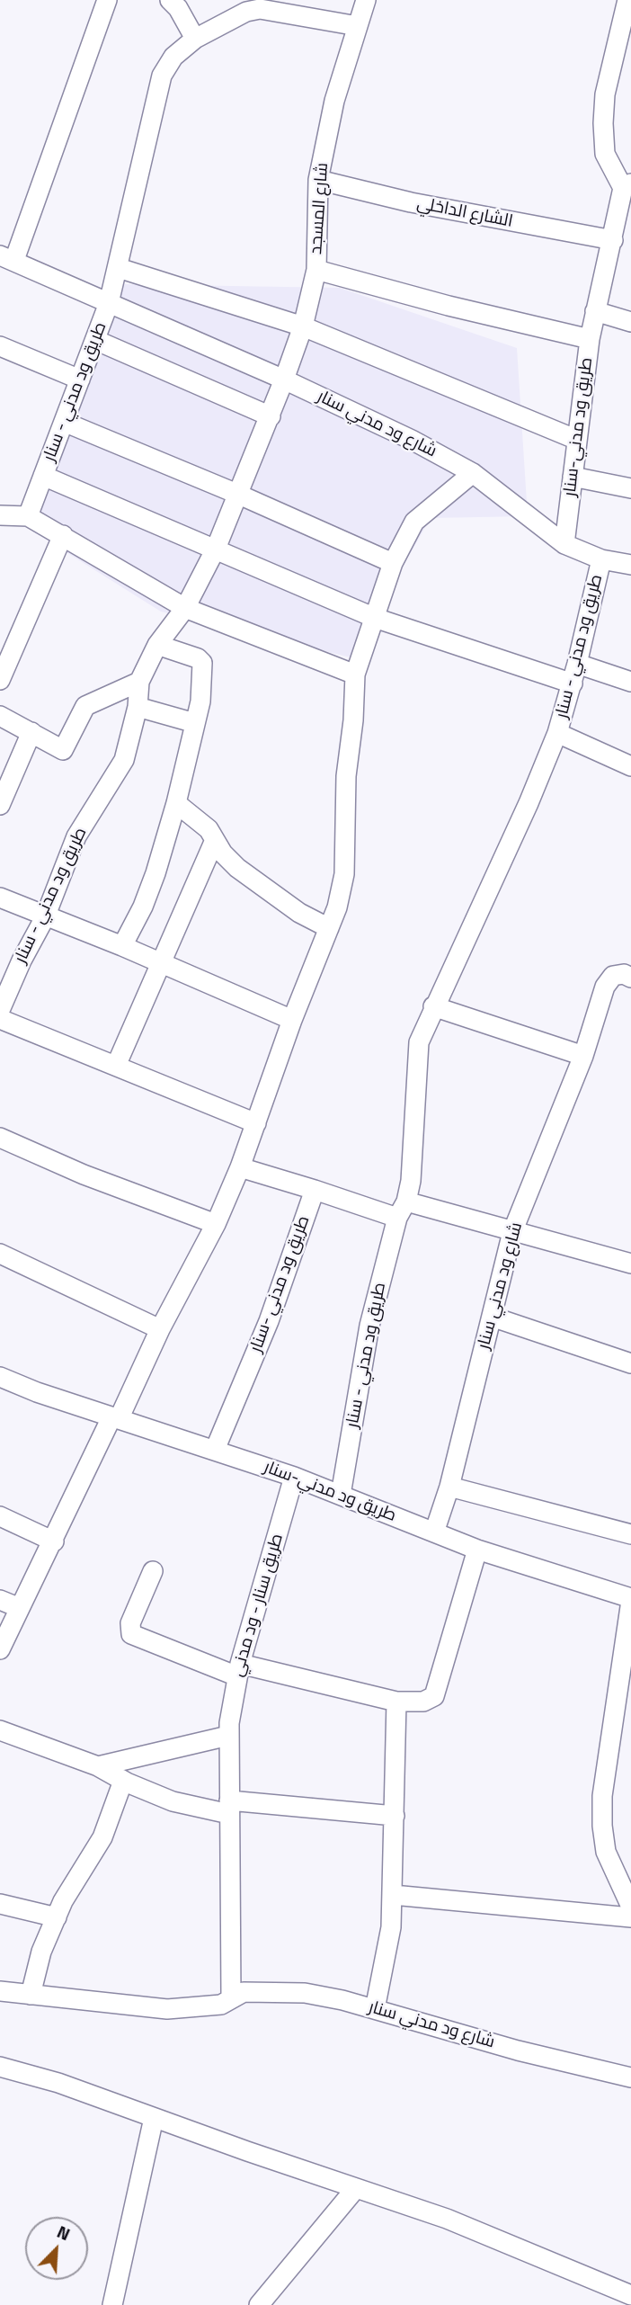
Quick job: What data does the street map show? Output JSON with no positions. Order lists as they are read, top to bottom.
{
  "streets": {
    "street": [
      "شارع المسجد",
      "الشارع الداخلي",
      "طريق ود مدني - سنار",
      "شارع ود مدني سنار",
      "طريق ود مدني-سنار",
      "طريق ود مدني -سنار",
      "طريق سنار - ود مدني"
    ]
  },
  "crossings": [
    ["شارع المسجد", "الشارع الداخلي"],
    ["شارع المسجد", "شارع ود مدني سنار"],
    ["الشارع الداخلي", "طريق ود مدني-سنار"],
    ["طريق ود مدني - سنار", "شارع ود مدني سنار"],
    ["طريق ود مدني - سنار", "طريق ود مدني-سنار"],
    ["شارع ود مدني سنار", "طريق ود مدني-سنار"],
    ["شارع ود مدني سنار", "طريق سنار - ود مدني"],
    ["طريق ود مدني-سنار", "طريق ود مدني -سنار"],
    ["طريق ود مدني-سنار", "طريق سنار - ود مدني"]
  ],
  "north": "top right"
}
